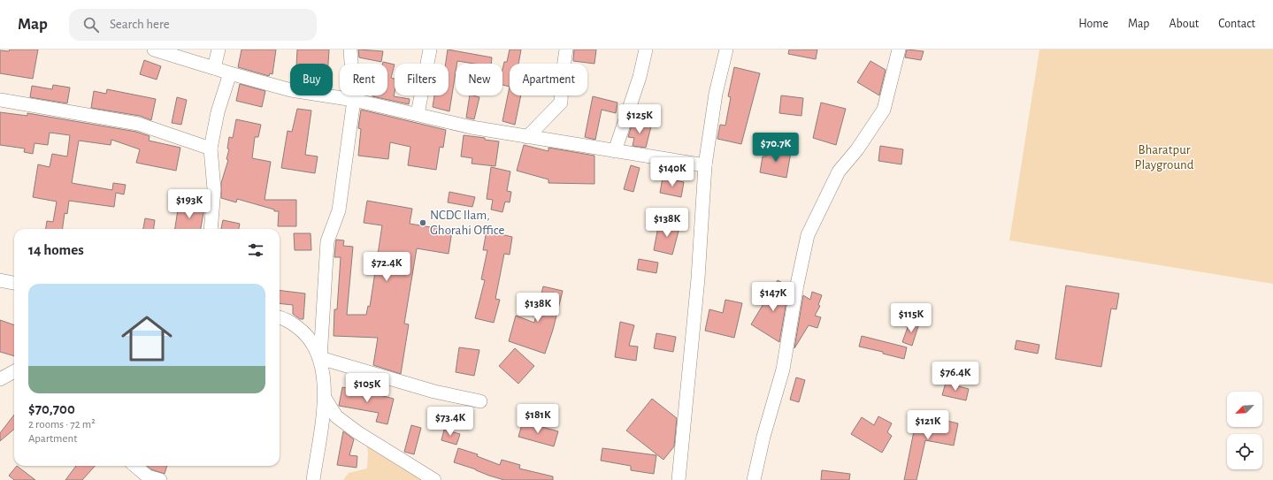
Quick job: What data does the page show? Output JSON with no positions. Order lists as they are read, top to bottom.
{
  "parks": ["Bharatpur Playground"],
  "places": ["NCDC Ilam, Ghorahi Office"],
  "north": "bottom left",
  "page": {
    "header": "Map",
    "search": "Search here",
    "nav": [
      "Home",
      "Map",
      "About",
      "Contact"
    ],
    "chip": [
      "Buy",
      "Rent",
      "Filters",
      "New",
      "Apartment"
    ],
    "price": [
      "$125K",
      "$70.7K",
      "$140K",
      "$193K",
      "$138K",
      "$72.4K",
      "$147K",
      "$138K",
      "$115K",
      "$76.4K",
      "$105K",
      "$181K",
      "$73.4K",
      "$121K"
    ],
    "heading": "14 homes",
    "list": [
      {
        "name": "$70,700",
        "note": "2 rooms · 72 m² · Apartment"
      }
    ]
  }
}
